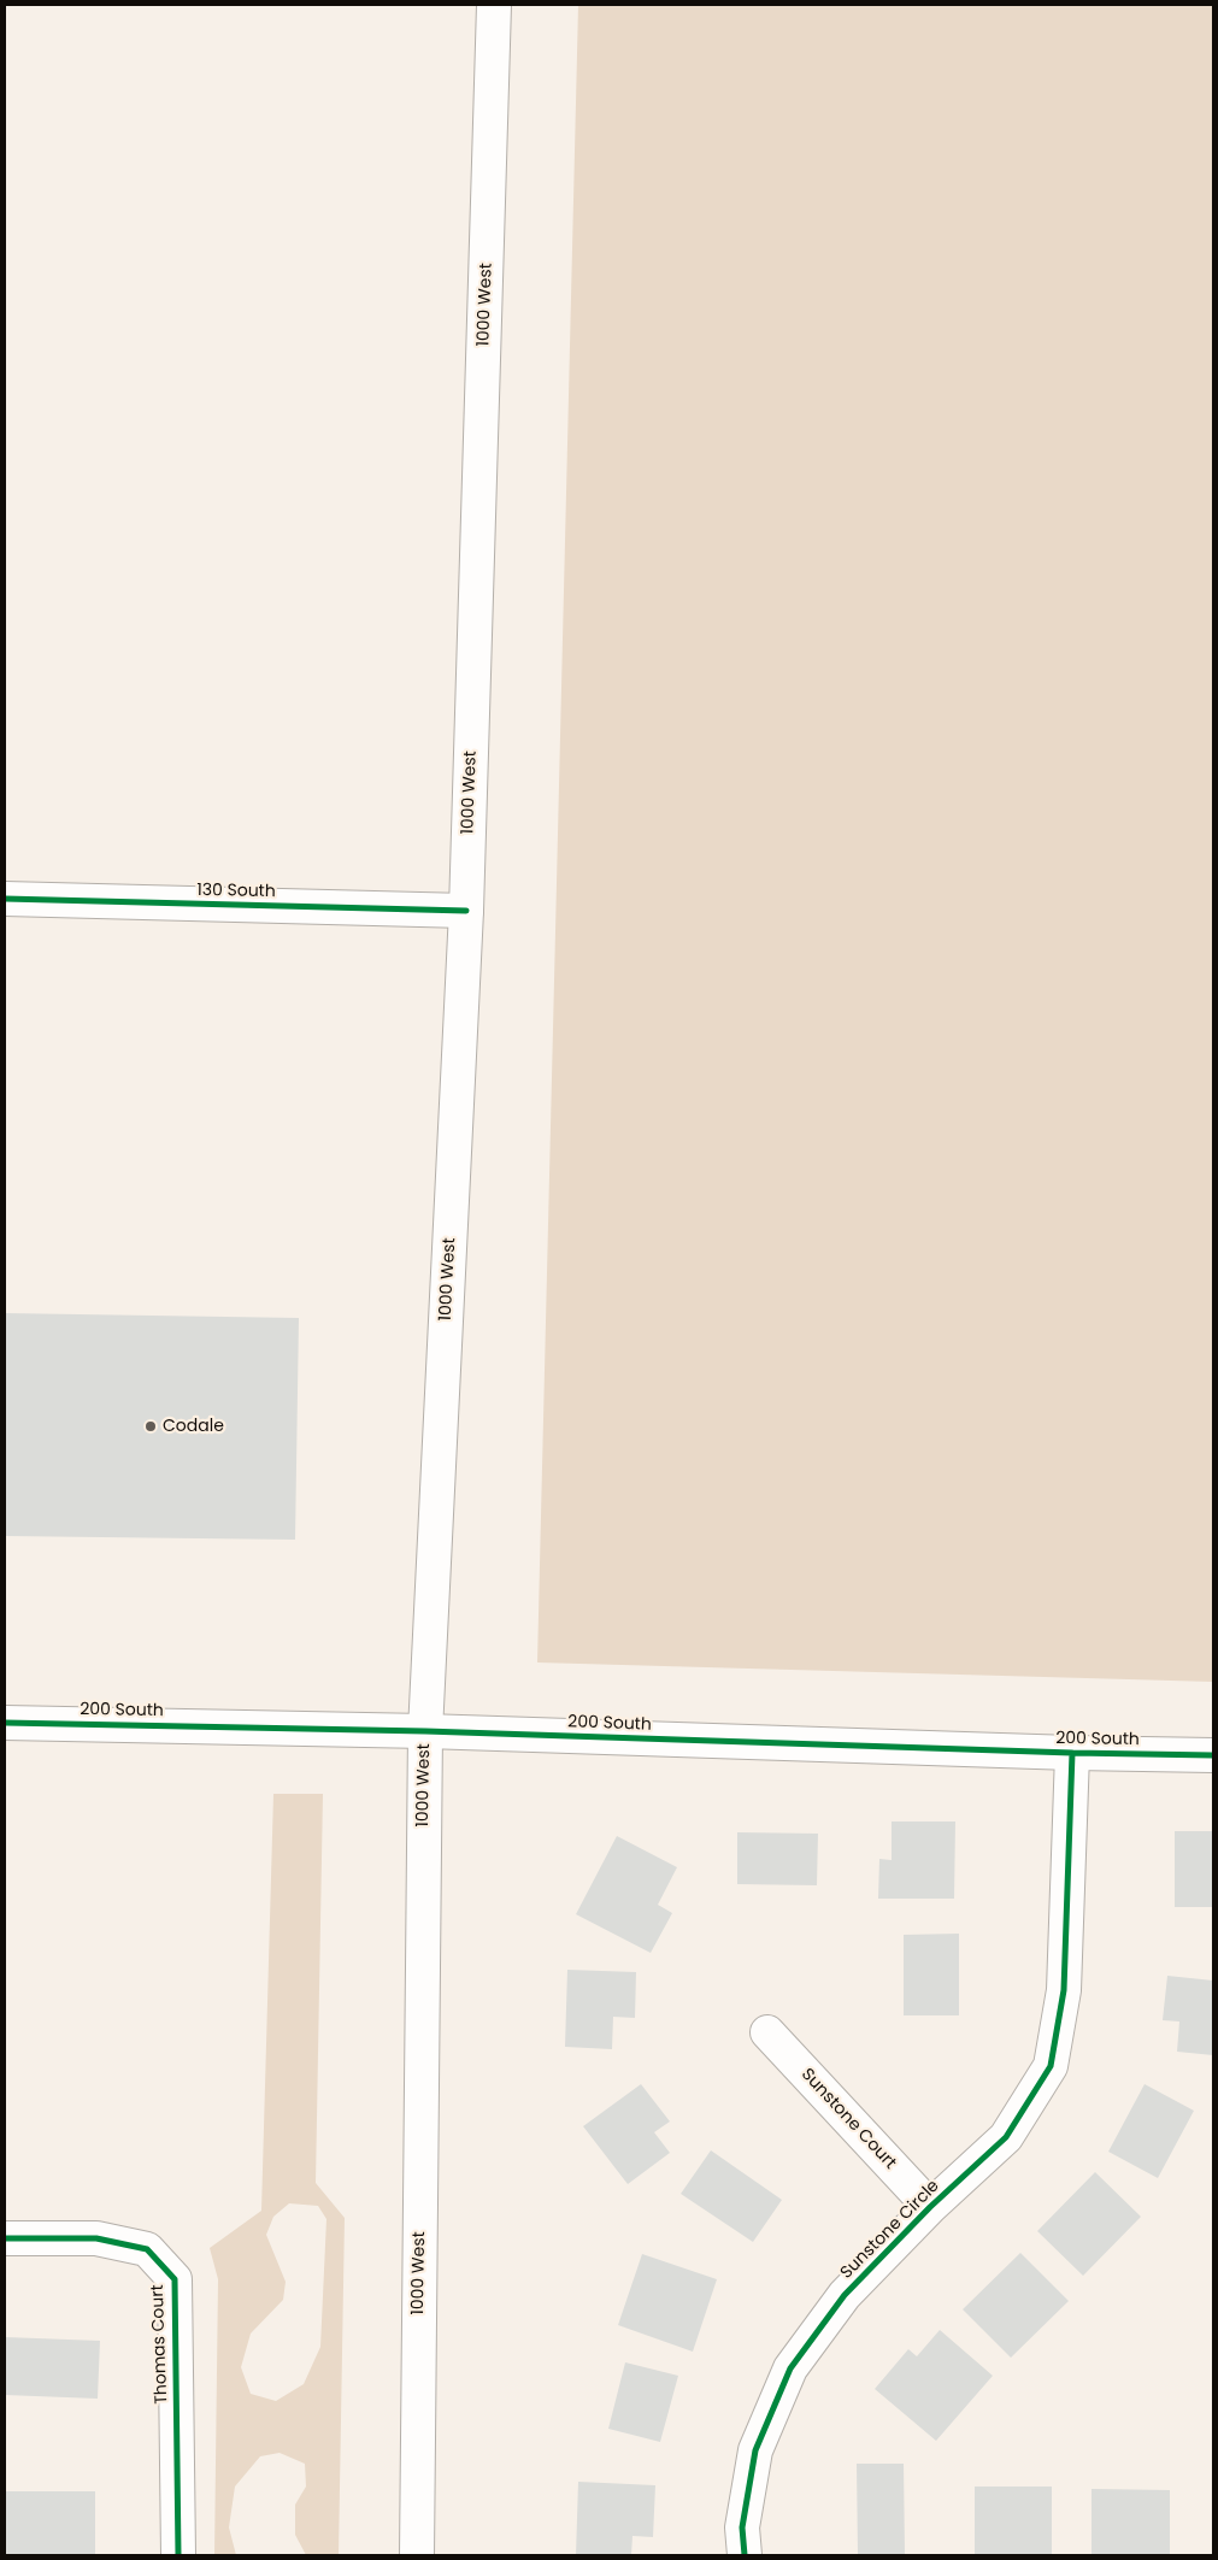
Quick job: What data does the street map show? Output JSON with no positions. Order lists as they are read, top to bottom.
{
  "streets": {
    "street": [
      "1000 West",
      "130 South",
      "200 South",
      "Sunstone Court",
      "Sunstone Circle",
      "Thomas Court"
    ]
  },
  "crossings": [
    ["1000 West", "130 South"],
    ["1000 West", "200 South"],
    ["200 South", "Sunstone Circle"],
    ["Sunstone Court", "Sunstone Circle"]
  ],
  "places": ["Codale"]
}
